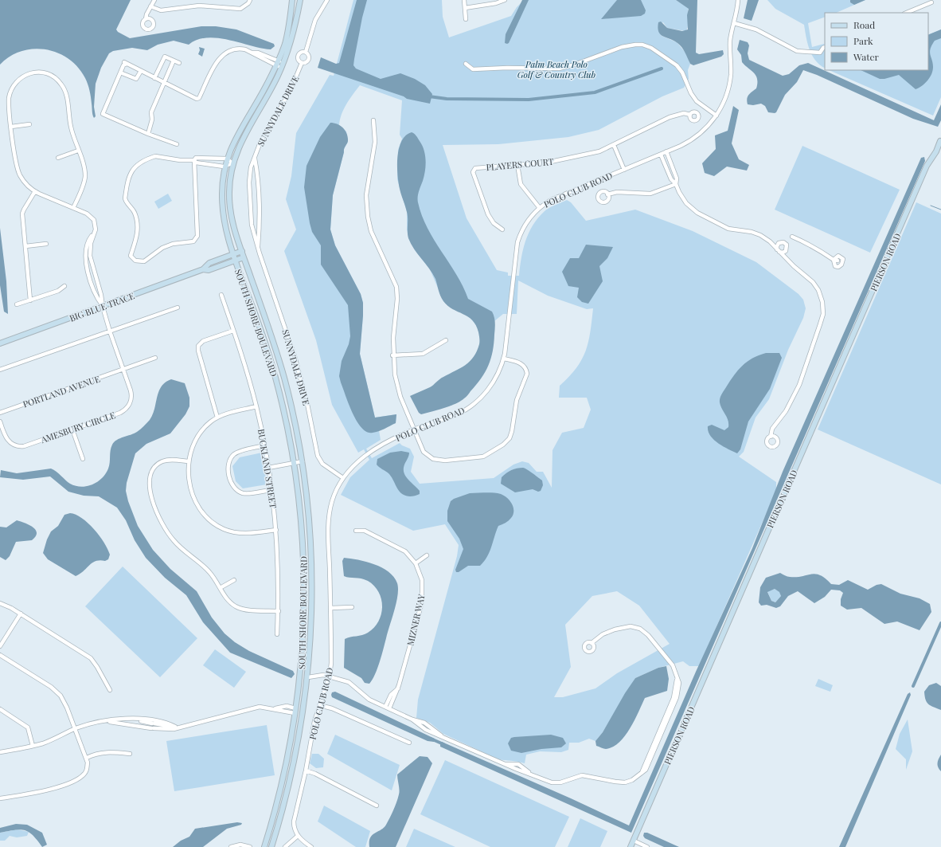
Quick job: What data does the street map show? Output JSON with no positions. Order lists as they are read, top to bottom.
{
  "streets": {
    "street": [
      "SUNNYDALE DRIVE",
      "PLAYERS COURT",
      "POLO CLUB ROAD",
      "PIERSON ROAD",
      "BIG BLUE TRACE",
      "SOUTH SHORE BOULEVARD",
      "PORTLAND AVENUE",
      "AMESBURY CIRCLE",
      "BUCKLAND STREET",
      "MIZNER WAY"
    ]
  },
  "crossings": [
    ["SUNNYDALE DRIVE", "POLO CLUB ROAD"],
    ["BIG BLUE TRACE", "SOUTH SHORE BOULEVARD"],
    ["BIG BLUE TRACE", "AMESBURY CIRCLE"],
    ["PORTLAND AVENUE", "AMESBURY CIRCLE"]
  ],
  "parks": ["Palm Beach Polo Golf & Country Club"],
  "legend": ["Road", "Park", "Water"]
}
